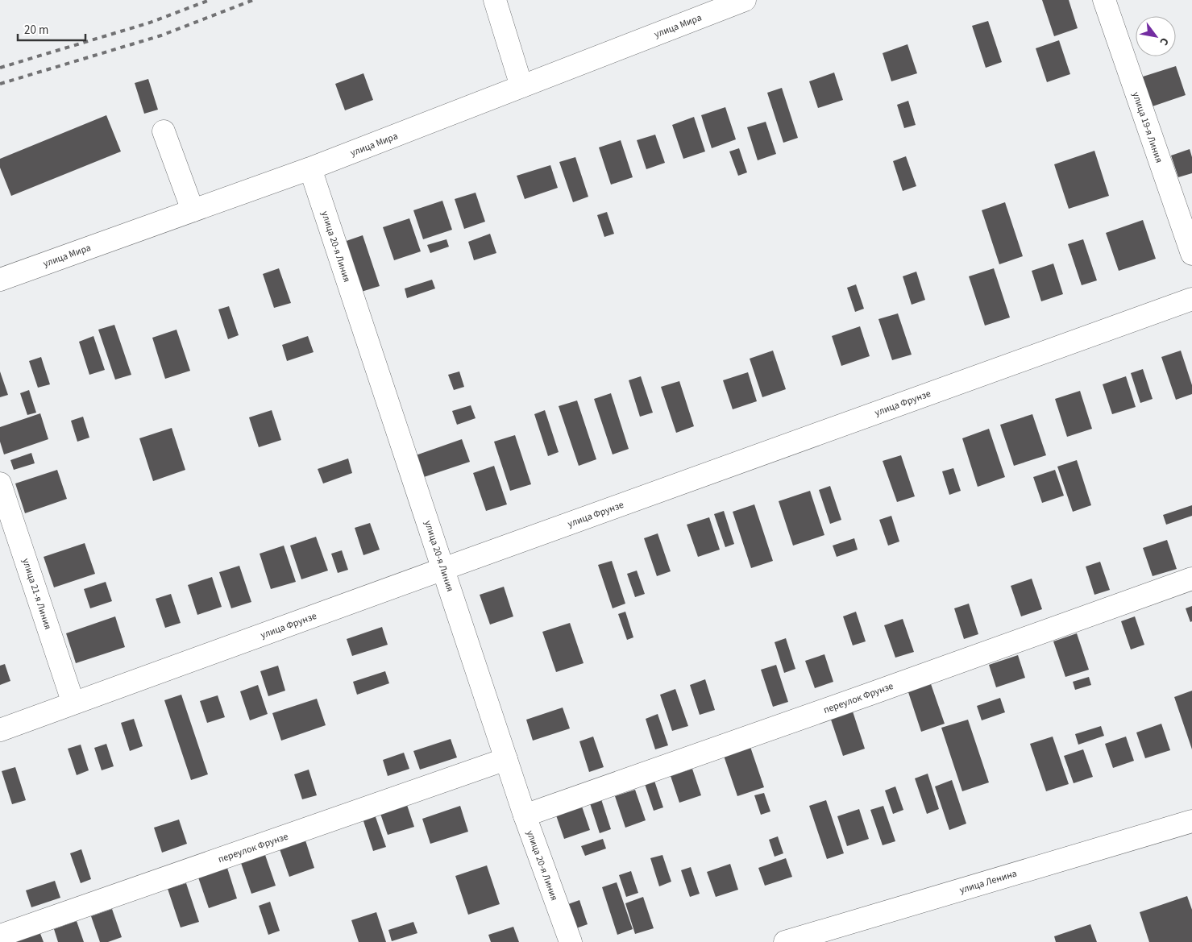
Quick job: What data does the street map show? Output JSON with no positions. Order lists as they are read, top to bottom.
{
  "streets": {
    "street": [
      "улица Мира",
      "улица 19-я Линия",
      "улица 20-я Линия",
      "улица Фрунзе",
      "улица 21-я Линия",
      "переулок Фрунзе",
      "улица Ленина"
    ]
  },
  "crossings": [
    ["улица Мира", "улица 20-я Линия"],
    ["улица 20-я Линия", "улица Фрунзе"],
    ["улица 20-я Линия", "переулок Фрунзе"],
    ["улица Фрунзе", "улица 21-я Линия"]
  ],
  "scale_bar": "20 m",
  "north": "bottom right"
}
